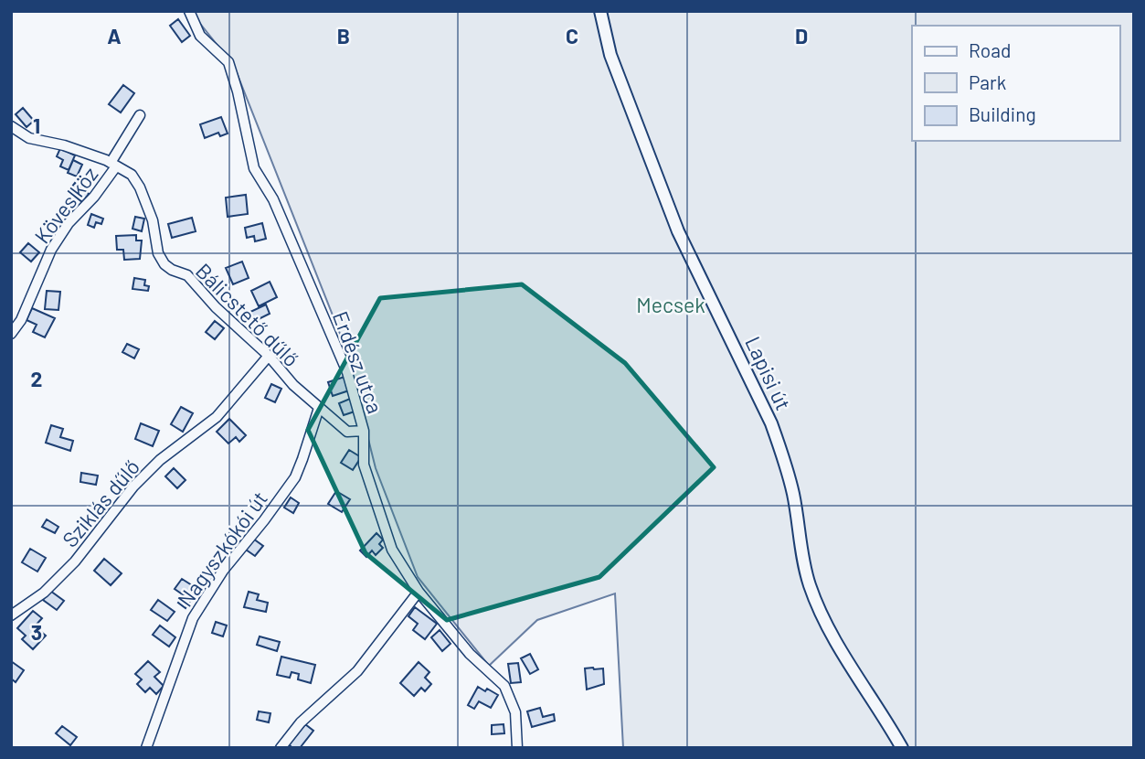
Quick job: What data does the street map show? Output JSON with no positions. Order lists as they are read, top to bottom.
{
  "streets": {
    "street": [
      "Köves köz",
      "Bálicstető dűlő",
      "Erdész utca",
      "Lapisi út",
      "Sziklás dűlő",
      "Nagyszkókói út"
    ]
  },
  "crossings": [
    ["Köves köz", "Bálicstető dűlő"],
    ["Bálicstető dűlő", "Erdész utca"],
    ["Bálicstető dűlő", "Sziklás dűlő"],
    ["Bálicstető dűlő", "Nagyszkókói út"]
  ],
  "parks": ["Mecsek"],
  "legend": ["Road", "Park", "Building"],
  "grid": {
    "columns": [
      "A",
      "B",
      "C",
      "D"
    ],
    "rows": ["1", "2", "3"]
  }
}
